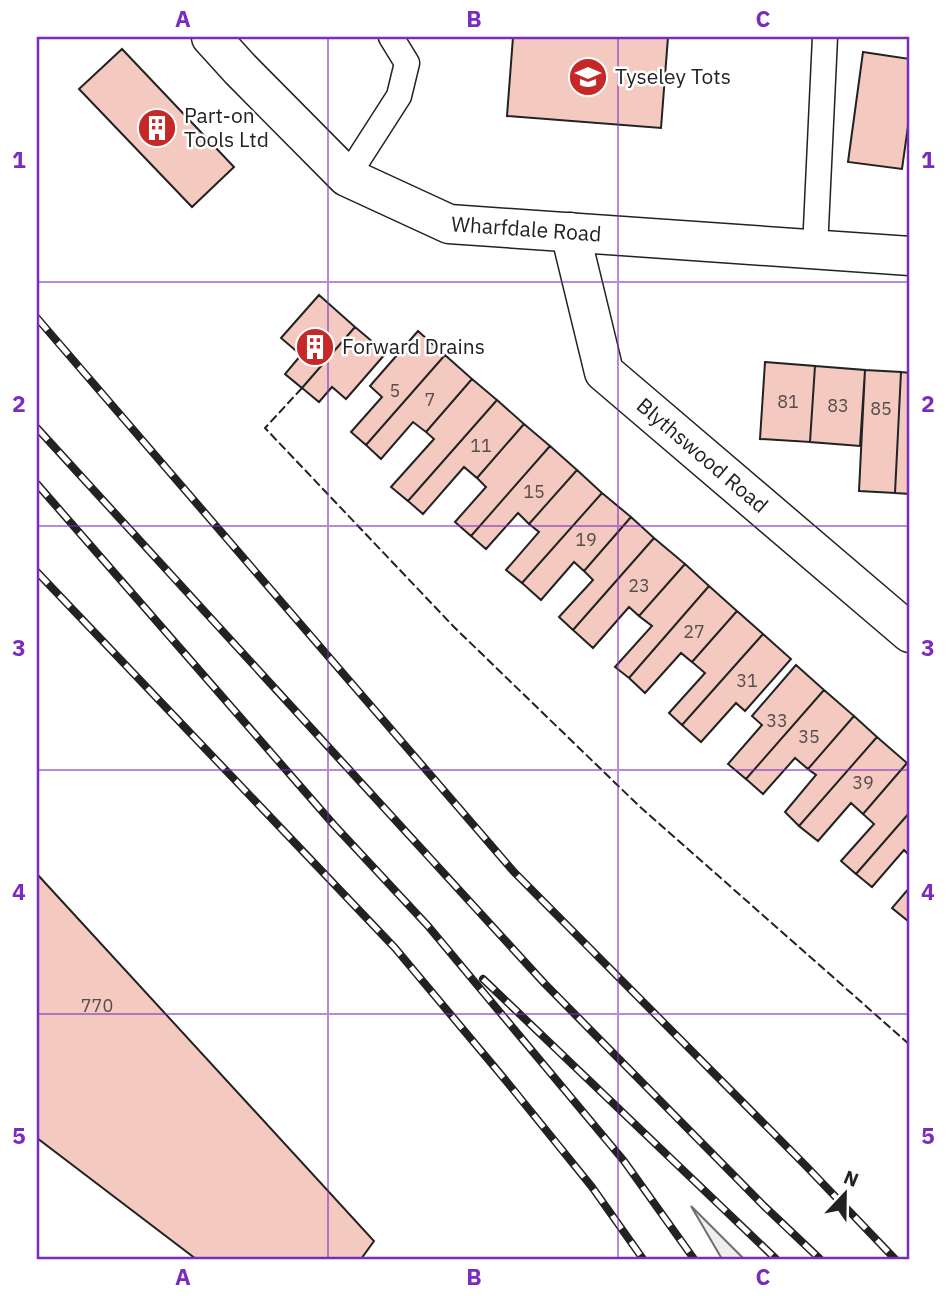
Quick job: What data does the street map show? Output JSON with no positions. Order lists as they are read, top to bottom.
{
  "streets": {
    "main road": ["Wharfdale Road", "Blythswood Road"]
  },
  "crossings": [
    ["Wharfdale Road", "Blythswood Road"]
  ],
  "places": {
    "school or university": ["Tyseley Tots"],
    "building": ["Part-on Tools Ltd", "Forward Drains"]
  },
  "house_numbers": [
    "5",
    "7",
    "81",
    "83",
    "85",
    "11",
    "15",
    "19",
    "23",
    "27",
    "31",
    "33",
    "35",
    "39",
    "770"
  ],
  "north": "top",
  "grid": {
    "columns": ["A", "B", "C"],
    "rows": [
      "1",
      "2",
      "3",
      "4",
      "5"
    ]
  }
}
